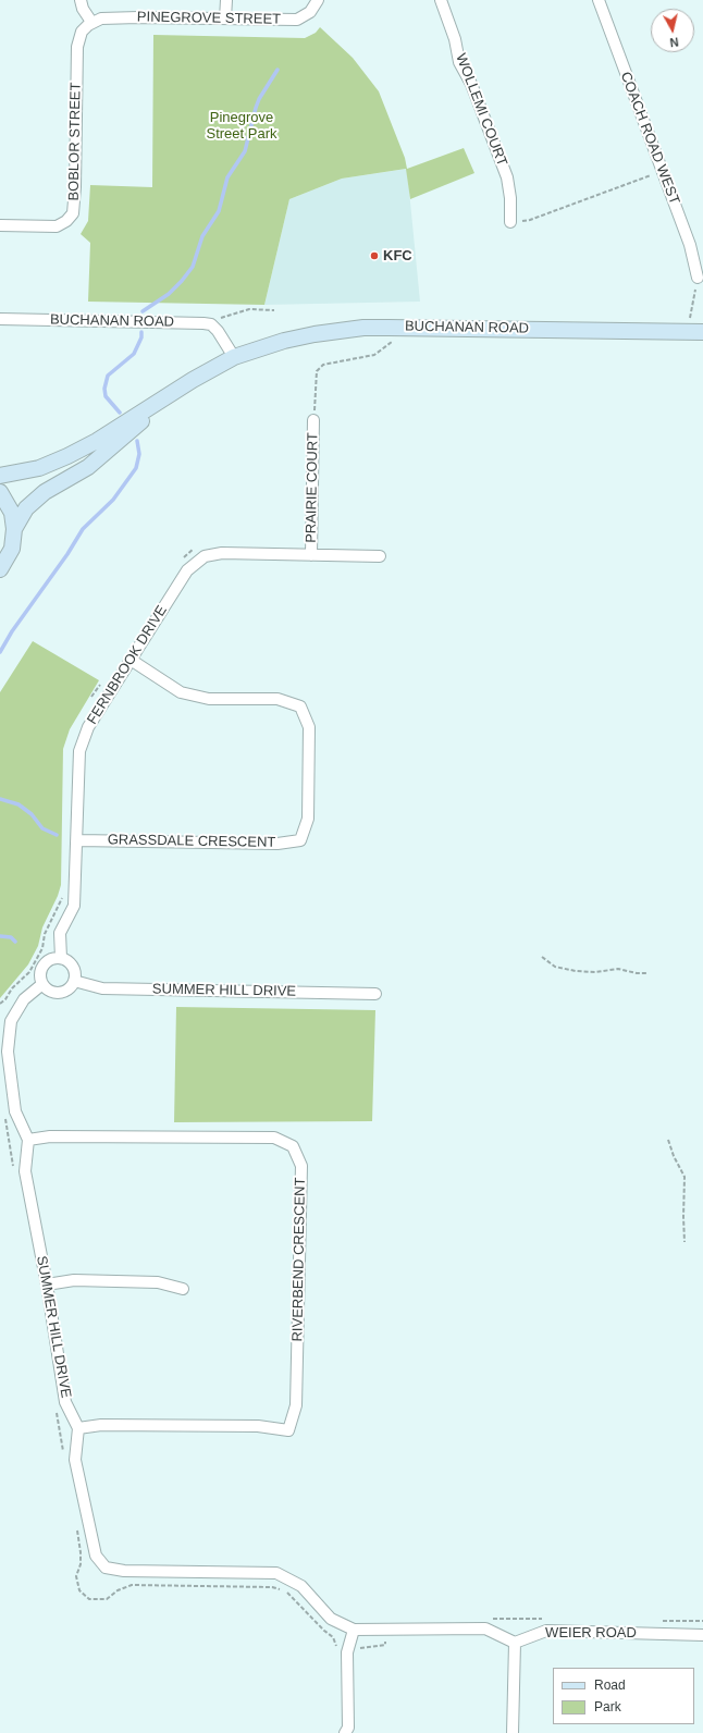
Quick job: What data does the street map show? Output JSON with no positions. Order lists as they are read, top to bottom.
{
  "streets": {
    "main road": ["BUCHANAN ROAD"],
    "street": [
      "PINEGROVE STREET",
      "WOLLEMI COURT",
      "COACH ROAD WEST",
      "BOBLOR STREET",
      "PRAIRIE COURT",
      "FERNBROOK DRIVE",
      "GRASSDALE CRESCENT",
      "SUMMER HILL DRIVE",
      "RIVERBEND CRESCENT",
      "WEIER ROAD"
    ]
  },
  "crossings": [
    ["PINEGROVE STREET", "BOBLOR STREET"],
    ["PRAIRIE COURT", "FERNBROOK DRIVE"],
    ["FERNBROOK DRIVE", "GRASSDALE CRESCENT"],
    ["FERNBROOK DRIVE", "SUMMER HILL DRIVE"],
    ["SUMMER HILL DRIVE", "RIVERBEND CRESCENT"]
  ],
  "parks": ["Pinegrove Street Park"],
  "places": ["KFC"],
  "legend": ["Road", "Park"],
  "north": "bottom"
}
